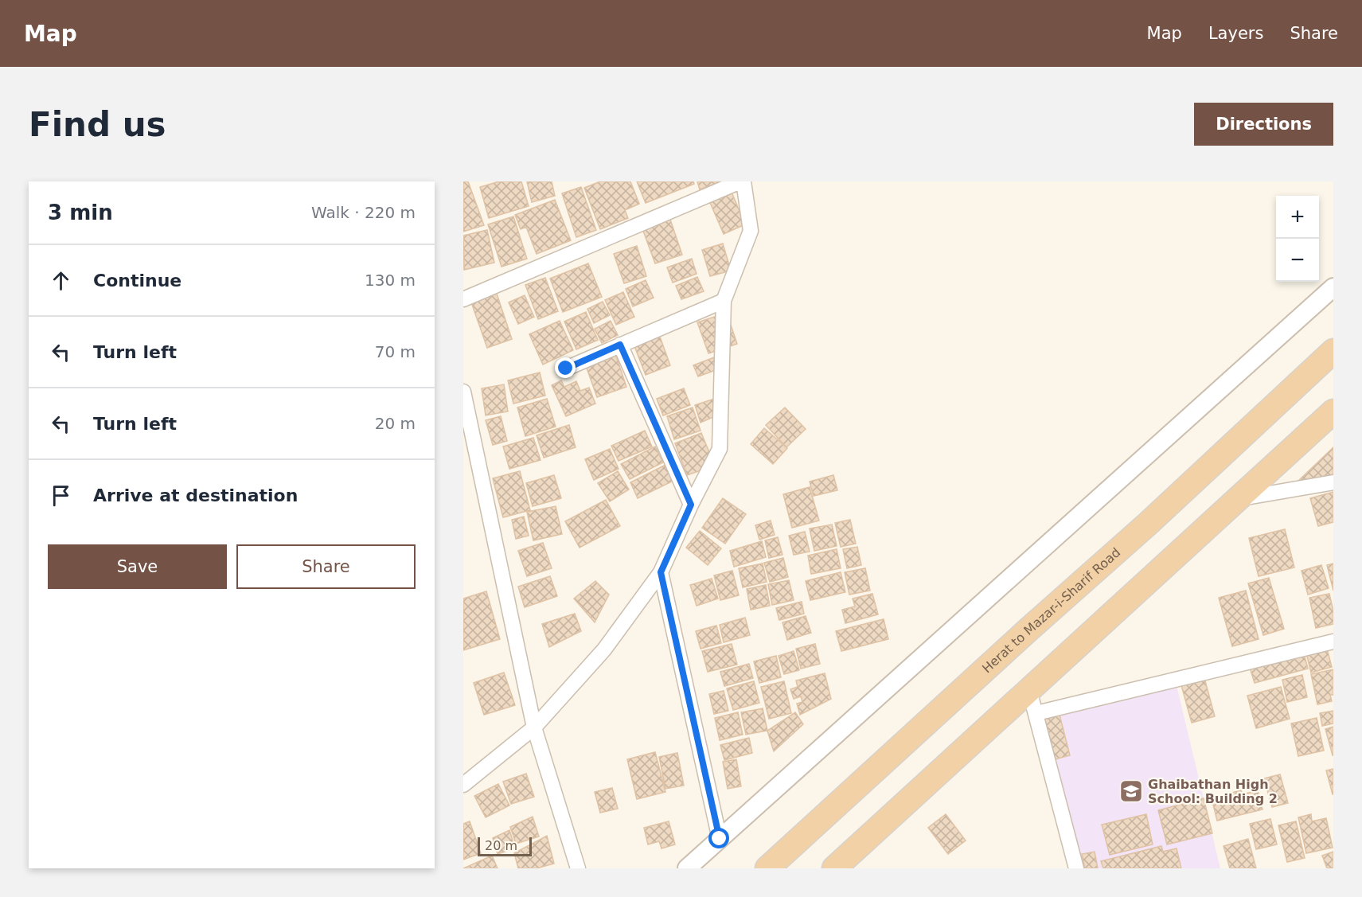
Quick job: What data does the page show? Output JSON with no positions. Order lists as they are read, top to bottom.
{
  "streets": {
    "highway": ["Herat to Mazar-i-Sharif Road"]
  },
  "places": {
    "school or university": ["Ghaibathan High School: Building 2"]
  },
  "scale_bar": "20 m",
  "page": {
    "header": "Map",
    "nav": ["Map", "Layers", "Share"],
    "buttons": [
      "Directions",
      ["Save", "Share"]
    ],
    "title": "Find us",
    "heading": ["3 min", "Walk · 220 m"],
    "map_buttons": ["+", "−"],
    "list": [
      ["Continue", "130 m"],
      ["Turn left", "70 m"],
      ["Turn left", "20 m"],
      "Arrive at destination"
    ],
    "scale": "20 m"
  }
}
